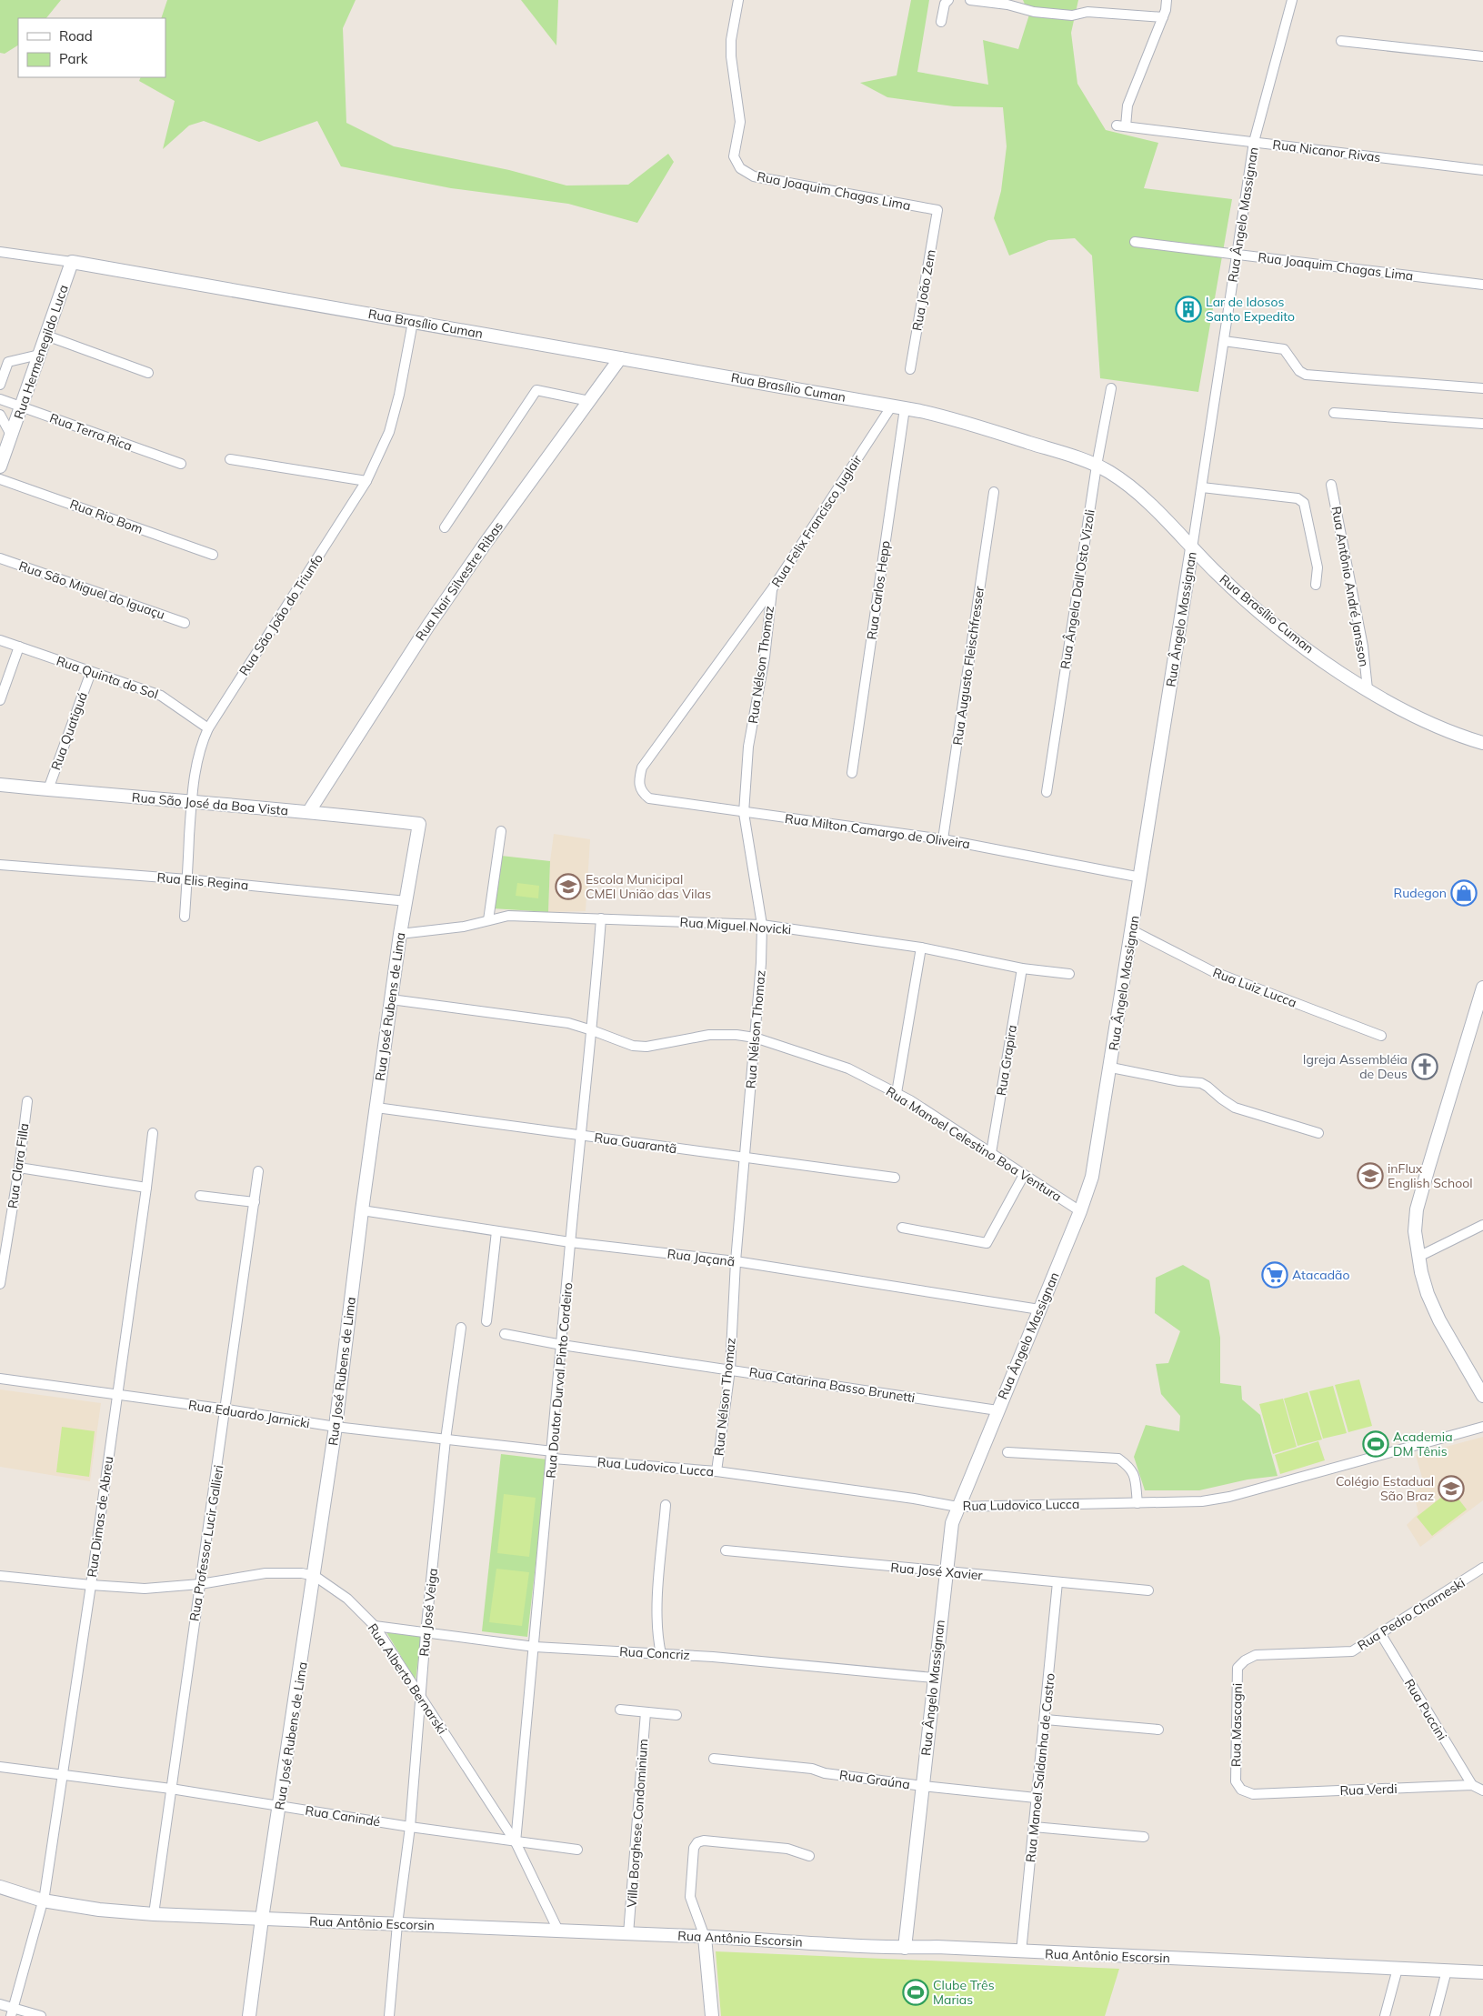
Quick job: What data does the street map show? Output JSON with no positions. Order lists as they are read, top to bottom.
{
  "streets": {
    "street": [
      "Rua Nicanor Rivas",
      "Rua Joaquim Chagas Lima",
      "Rua Ângelo Massignan",
      "Rua João Zem",
      "Rua Brasílio Cuman",
      "Rua Hermenegildo Luca",
      "Rua Terra Rica",
      "Rua Rio Bom",
      "Rua Felix Francisco Juglair",
      "Rua Nair Silvestre Ribas",
      "Rua Antônio André Jansson",
      "Rua Ângela Dall'Osto Vizoli",
      "Rua São Miguel do Iguaçu",
      "Rua Carlos Hepp",
      "Rua São João do Triunfo",
      "Rua Nélson Thomaz",
      "Rua Augusto Fleischfresser",
      "Rua Quinta do Sol",
      "Rua Quatiguá",
      "Rua São José da Boa Vista",
      "Rua Milton Camargo de Oliveira",
      "Rua Elis Regina",
      "Rua Miguel Novicki",
      "Rua Luiz Lucca",
      "Rua José Rubens de Lima",
      "Rua Grapira",
      "Rua Guarantã",
      "Rua Manoel Celestino Boa Ventura",
      "Rua Clara Filla",
      "Rua Jaçanã",
      "Rua Doutor Durval Pinto Cordeiro",
      "Rua Catarina Basso Brunetti",
      "Rua Eduardo Jarnicki",
      "Rua Ludovico Lucca",
      "Rua Dimas de Abreu",
      "Rua Professor Lucir Gallieri",
      "Rua José Xavier",
      "Rua José Veiga",
      "Rua Pedro Charneski",
      "Rua Concriz",
      "Rua Alberto Bernarski",
      "Rua Puccini",
      "Rua Mascagni",
      "Rua Manoel Saldanha de Castro",
      "Rua Graúna",
      "Rua Verdi",
      "Rua Canindé",
      "Villa Borghese Condominium",
      "Rua Antônio Escorsin"
    ]
  },
  "crossings": [
    ["Rua Nicanor Rivas", "Rua Ângelo Massignan"],
    ["Rua Joaquim Chagas Lima", "Rua Ângelo Massignan"],
    ["Rua Joaquim Chagas Lima", "Rua João Zem"],
    ["Rua Ângelo Massignan", "Rua Brasílio Cuman"],
    ["Rua Ângelo Massignan", "Rua Milton Camargo de Oliveira"],
    ["Rua Ângelo Massignan", "Rua Luiz Lucca"],
    ["Rua Ângelo Massignan", "Rua Manoel Celestino Boa Ventura"],
    ["Rua Ângelo Massignan", "Rua Jaçanã"],
    ["Rua Ângelo Massignan", "Rua Catarina Basso Brunetti"],
    ["Rua Ângelo Massignan", "Rua Ludovico Lucca"],
    ["Rua Ângelo Massignan", "Rua José Xavier"],
    ["Rua Ângelo Massignan", "Rua Concriz"],
    ["Rua Ângelo Massignan", "Rua Graúna"],
    ["Rua Ângelo Massignan", "Rua Antônio Escorsin"],
    ["Rua Brasílio Cuman", "Rua Hermenegildo Luca"],
    ["Rua Brasílio Cuman", "Rua Felix Francisco Juglair"],
    ["Rua Brasílio Cuman", "Rua Nair Silvestre Ribas"],
    ["Rua Brasílio Cuman", "Rua Antônio André Jansson"],
    ["Rua Brasílio Cuman", "Rua Ângela Dall'Osto Vizoli"],
    ["Rua Brasílio Cuman", "Rua Carlos Hepp"],
    ["Rua Brasílio Cuman", "Rua São João do Triunfo"],
    ["Rua Hermenegildo Luca", "Rua Terra Rica"],
    ["Rua Felix Francisco Juglair", "Rua Carlos Hepp"],
    ["Rua Felix Francisco Juglair", "Rua Nélson Thomaz"],
    ["Rua Felix Francisco Juglair", "Rua Milton Camargo de Oliveira"],
    ["Rua Nair Silvestre Ribas", "Rua São José da Boa Vista"],
    ["Rua São João do Triunfo", "Rua Quinta do Sol"],
    ["Rua São João do Triunfo", "Rua São José da Boa Vista"],
    ["Rua São João do Triunfo", "Rua Elis Regina"],
    ["Rua Nélson Thomaz", "Rua Milton Camargo de Oliveira"],
    ["Rua Nélson Thomaz", "Rua Miguel Novicki"],
    ["Rua Nélson Thomaz", "Rua Guarantã"],
    ["Rua Nélson Thomaz", "Rua Manoel Celestino Boa Ventura"],
    ["Rua Nélson Thomaz", "Rua Jaçanã"],
    ["Rua Nélson Thomaz", "Rua Catarina Basso Brunetti"],
    ["Rua Nélson Thomaz", "Rua Ludovico Lucca"],
    ["Rua Augusto Fleischfresser", "Rua Milton Camargo de Oliveira"],
    ["Rua Quinta do Sol", "Rua Quatiguá"],
    ["Rua Quatiguá", "Rua São José da Boa Vista"],
    ["Rua São José da Boa Vista", "Rua José Rubens de Lima"],
    ["Rua Elis Regina", "Rua José Rubens de Lima"],
    ["Rua Miguel Novicki", "Rua José Rubens de Lima"],
    ["Rua Miguel Novicki", "Rua Grapira"],
    ["Rua Miguel Novicki", "Rua Doutor Durval Pinto Cordeiro"],
    ["Rua José Rubens de Lima", "Rua Guarantã"],
    ["Rua José Rubens de Lima", "Rua Manoel Celestino Boa Ventura"],
    ["Rua José Rubens de Lima", "Rua Jaçanã"],
    ["Rua José Rubens de Lima", "Rua Eduardo Jarnicki"],
    ["Rua José Rubens de Lima", "Rua Alberto Bernarski"],
    ["Rua José Rubens de Lima", "Rua Canindé"],
    ["Rua José Rubens de Lima", "Rua Antônio Escorsin"],
    ["Rua Grapira", "Rua Manoel Celestino Boa Ventura"],
    ["Rua Guarantã", "Rua Doutor Durval Pinto Cordeiro"],
    ["Rua Manoel Celestino Boa Ventura", "Rua Doutor Durval Pinto Cordeiro"],
    ["Rua Jaçanã", "Rua Doutor Durval Pinto Cordeiro"],
    ["Rua Doutor Durval Pinto Cordeiro", "Rua Catarina Basso Brunetti"],
    ["Rua Doutor Durval Pinto Cordeiro", "Rua Eduardo Jarnicki"],
    ["Rua Doutor Durval Pinto Cordeiro", "Rua Ludovico Lucca"],
    ["Rua Doutor Durval Pinto Cordeiro", "Rua Concriz"],
    ["Rua Doutor Durval Pinto Cordeiro", "Rua Alberto Bernarski"],
    ["Rua Doutor Durval Pinto Cordeiro", "Rua Canindé"],
    ["Rua Eduardo Jarnicki", "Rua Ludovico Lucca"],
    ["Rua Eduardo Jarnicki", "Rua Dimas de Abreu"],
    ["Rua Eduardo Jarnicki", "Rua Professor Lucir Gallieri"],
    ["Rua Eduardo Jarnicki", "Rua José Veiga"],
    ["Rua Dimas de Abreu", "Rua Alberto Bernarski"],
    ["Rua Dimas de Abreu", "Rua Canindé"],
    ["Rua Dimas de Abreu", "Rua Antônio Escorsin"],
    ["Rua Professor Lucir Gallieri", "Rua Alberto Bernarski"],
    ["Rua Professor Lucir Gallieri", "Rua Canindé"],
    ["Rua Professor Lucir Gallieri", "Rua Antônio Escorsin"],
    ["Rua José Xavier", "Rua Manoel Saldanha de Castro"],
    ["Rua José Veiga", "Rua Concriz"],
    ["Rua José Veiga", "Rua Alberto Bernarski"],
    ["Rua José Veiga", "Rua Canindé"],
    ["Rua José Veiga", "Rua Antônio Escorsin"],
    ["Rua Pedro Charneski", "Rua Puccini"],
    ["Rua Pedro Charneski", "Rua Mascagni"],
    ["Rua Concriz", "Rua Alberto Bernarski"],
    ["Rua Alberto Bernarski", "Rua Canindé"],
    ["Rua Alberto Bernarski", "Rua Antônio Escorsin"],
    ["Rua Puccini", "Rua Verdi"],
    ["Rua Mascagni", "Rua Verdi"],
    ["Rua Manoel Saldanha de Castro", "Rua Graúna"],
    ["Rua Manoel Saldanha de Castro", "Rua Antônio Escorsin"],
    ["Villa Borghese Condominium", "Rua Antônio Escorsin"]
  ],
  "places": {
    "building": ["Lar de Idosos Santo Expedito"],
    "school or university": ["Escola Municipal CMEI União das Vilas", "inFlux English School", "Colégio Estadual São Braz"],
    "shop": ["Rudegon"],
    "church": ["Igreja Assembléia de Deus"],
    "supermarket": ["Atacadão"],
    "sports": ["Academia DM Tênis", "Clube Três Marias"]
  },
  "legend": ["Road", "Park"]
}
